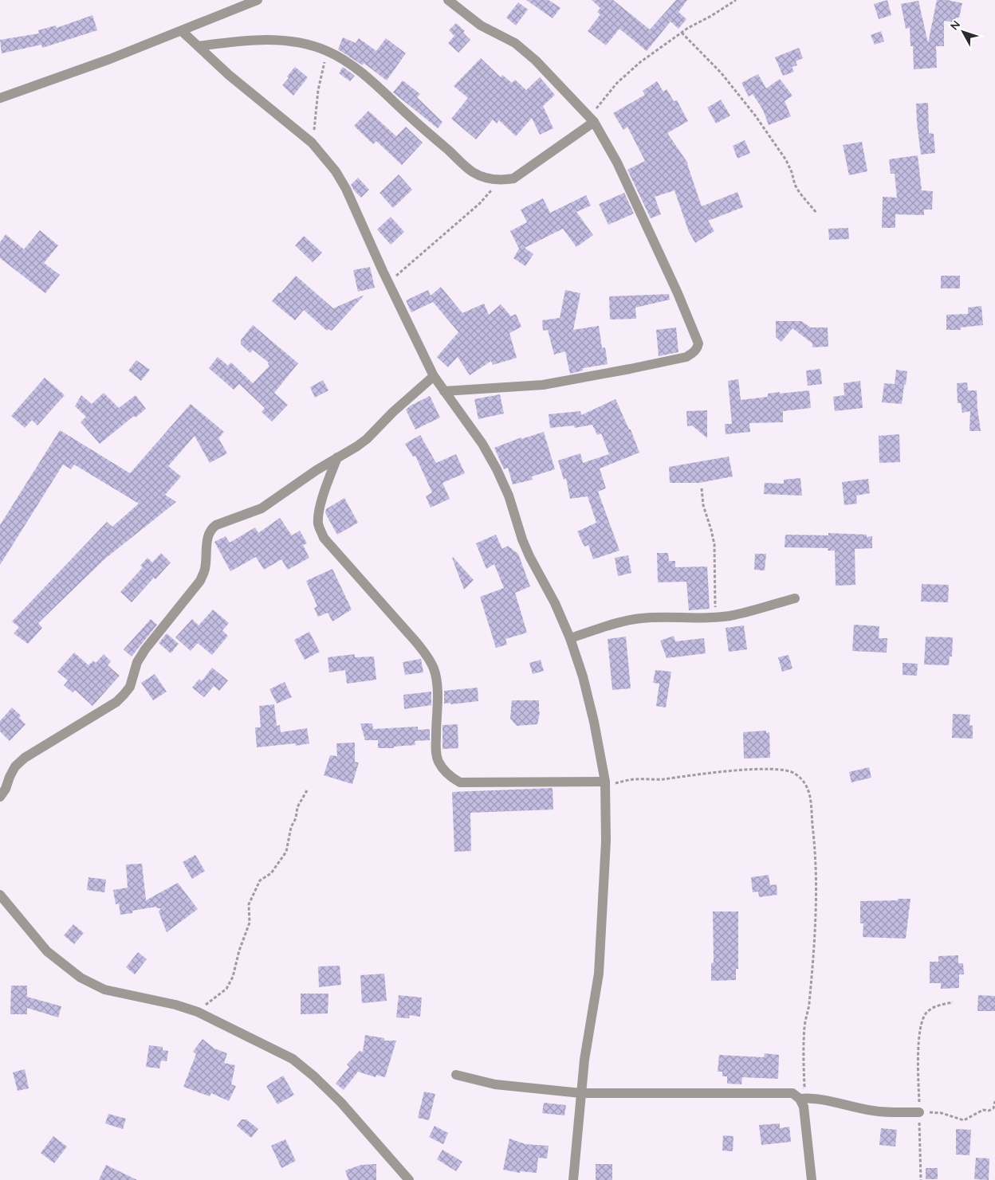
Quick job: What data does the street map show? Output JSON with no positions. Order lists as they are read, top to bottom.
{
  "north": "top left"
}
